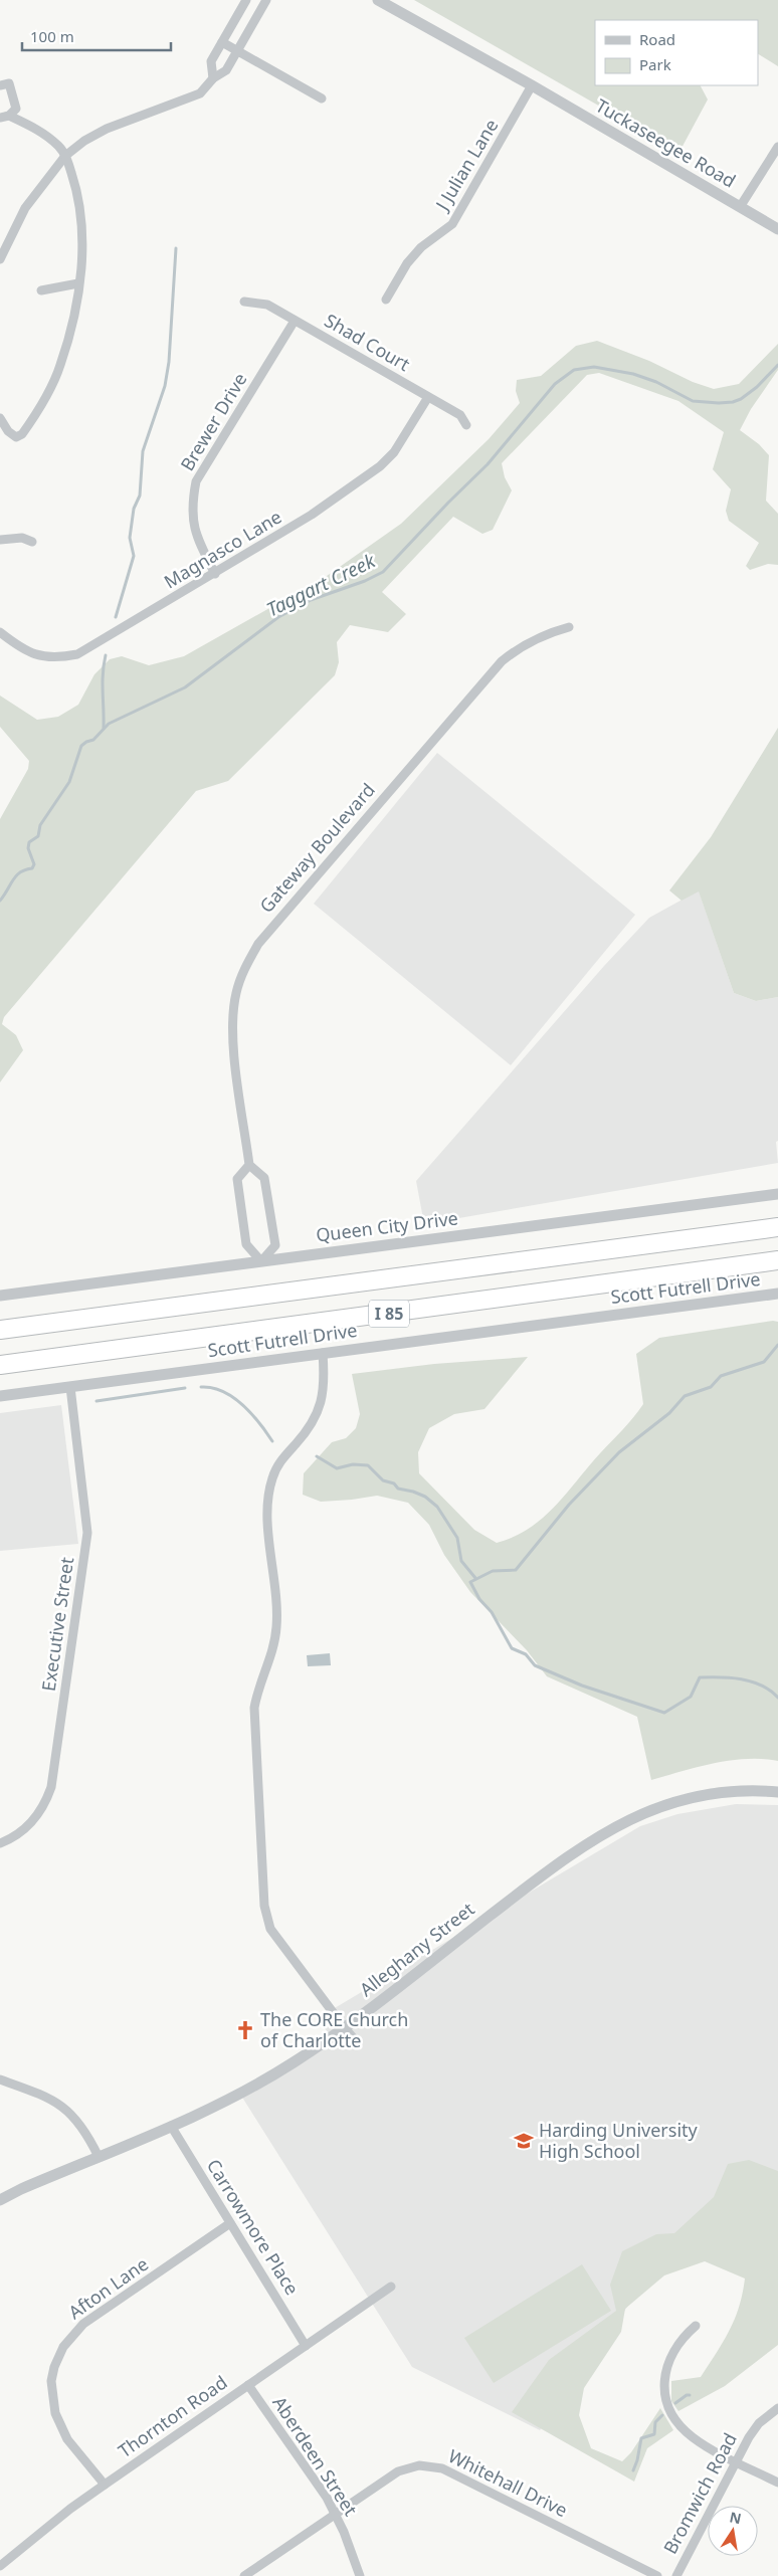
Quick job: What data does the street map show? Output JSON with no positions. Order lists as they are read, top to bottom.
{
  "streets": {
    "highway": ["I 85"],
    "street": [
      "Tuckaseegee Road",
      "J Julian Lane",
      "Shad Court",
      "Brewer Drive",
      "Magnasco Lane",
      "Gateway Boulevard",
      "Queen City Drive",
      "Scott Futrell Drive",
      "Executive Street",
      "Alleghany Street",
      "Carrowmore Place",
      "Afton Lane",
      "Thornton Road",
      "Aberdeen Street",
      "Whitehall Drive",
      "Bromwich Road"
    ]
  },
  "crossings": [
    ["Tuckaseegee Road", "J Julian Lane"],
    ["Shad Court", "Brewer Drive"],
    ["Shad Court", "Magnasco Lane"],
    ["Brewer Drive", "Magnasco Lane"],
    ["Scott Futrell Drive", "Executive Street"],
    ["Alleghany Street", "Carrowmore Place"],
    ["Carrowmore Place", "Afton Lane"],
    ["Carrowmore Place", "Thornton Road"],
    ["Afton Lane", "Thornton Road"],
    ["Thornton Road", "Aberdeen Street"],
    ["Aberdeen Street", "Whitehall Drive"]
  ],
  "water": ["Taggart Creek"],
  "places": {
    "church": ["The CORE Church of Charlotte"],
    "school or university": ["Harding University High School"]
  },
  "legend": ["Road", "Park"],
  "scale_bar": "100 m",
  "north": "top"
}
